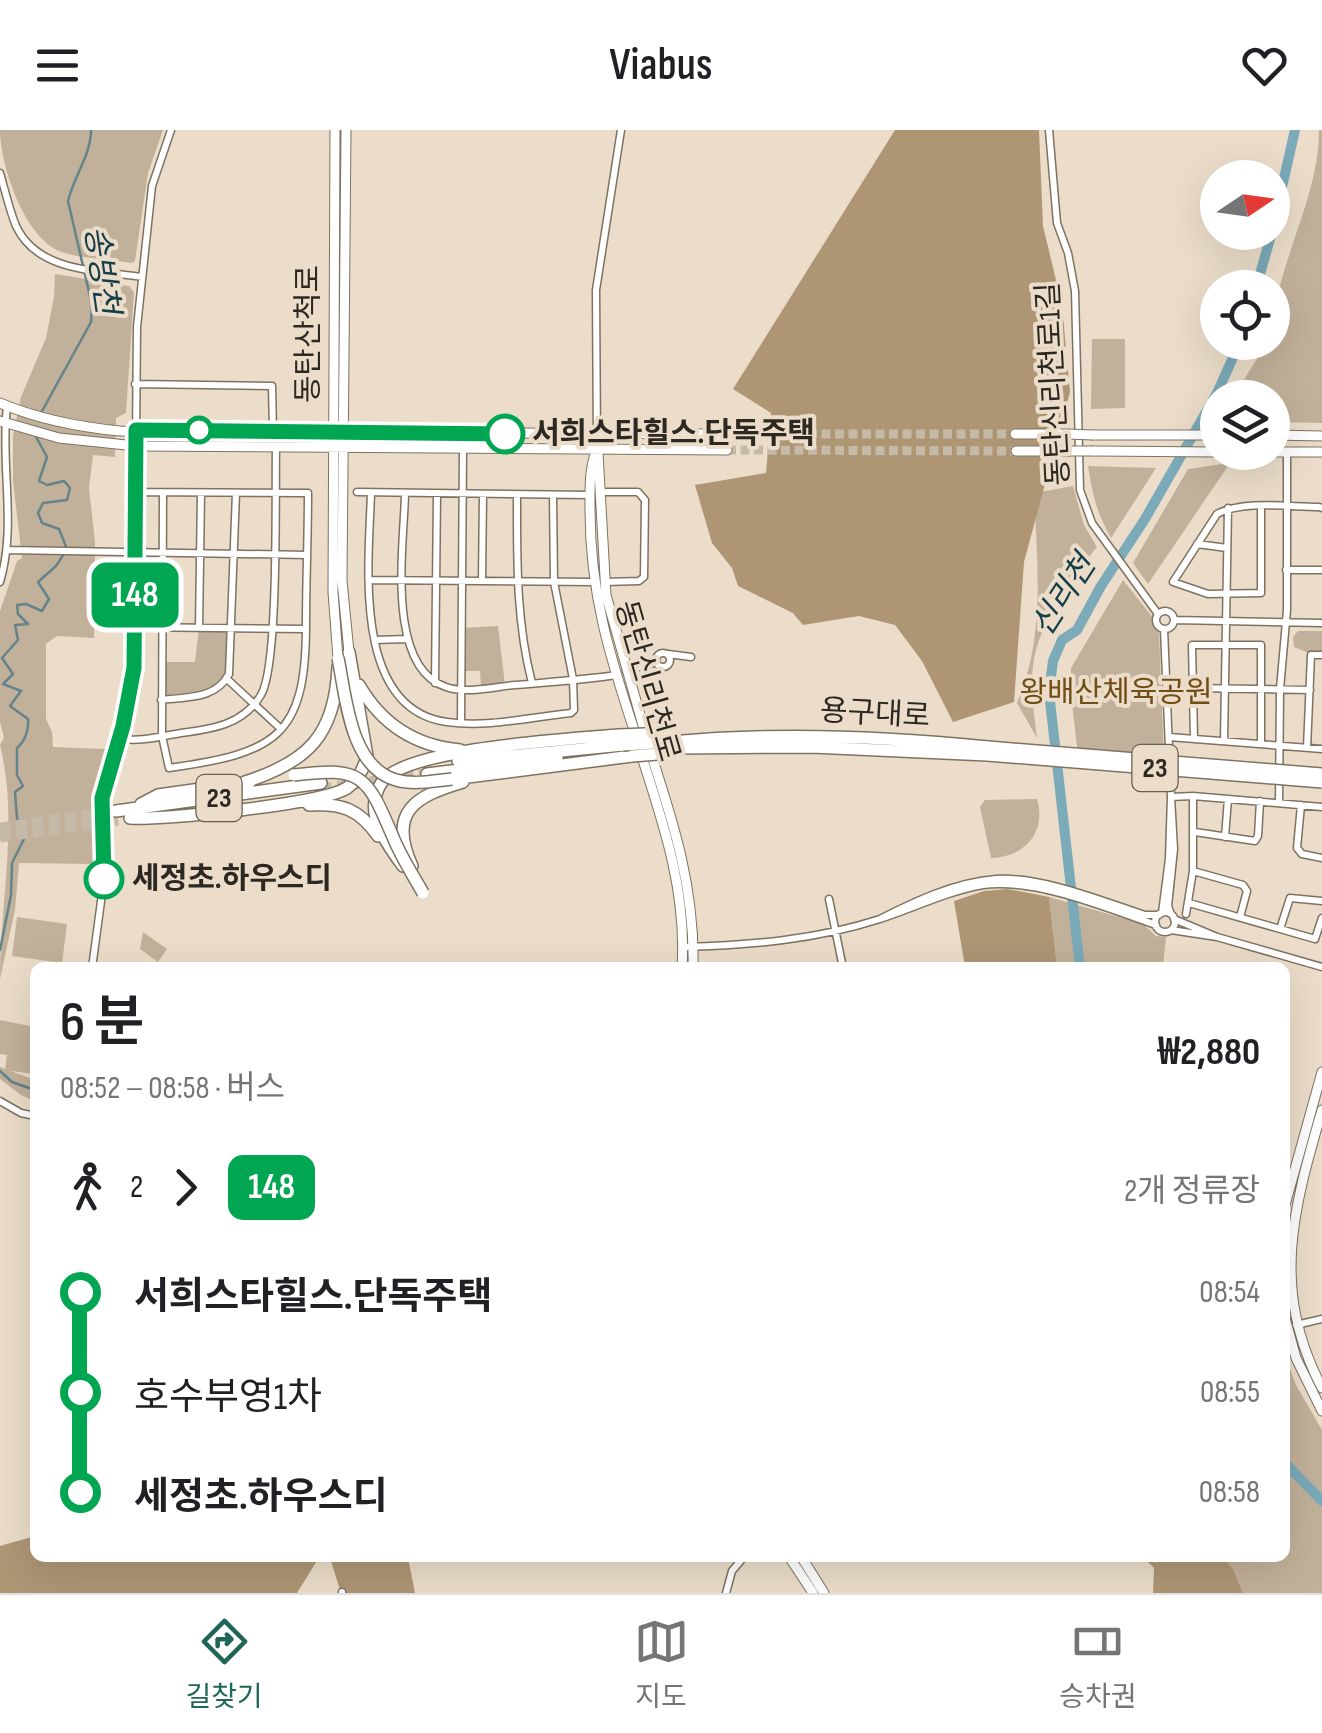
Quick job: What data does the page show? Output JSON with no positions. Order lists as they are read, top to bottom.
{
  "streets": {
    "highway": ["용구대로", "23"],
    "main road": ["동탄산척로", "동탄신리천로"],
    "street": ["동탄신리천로1길"]
  },
  "water": ["송방천", "신리천"],
  "parks": ["왕배산체육공원"],
  "places": ["서희스타힐스.단독주택", "세정초.하우스디"],
  "lines": ["bus line 148"],
  "north": "right",
  "page": {
    "header": "Viabus",
    "on_map": "148",
    "heading": ["6 분", "08:52 – 08:58 · 버스", "₩2,880"],
    "legs": ["2", "148", "2개 정류장"],
    "list": [
      {
        "name": "서희스타힐스.단독주택",
        "value": "08:54"
      },
      {
        "name": "호수부영1차",
        "value": "08:55"
      },
      {
        "name": "세정초.하우스디",
        "value": "08:58"
      }
    ],
    "tabs": ["길찾기", "지도", "승차권"]
  }
}
